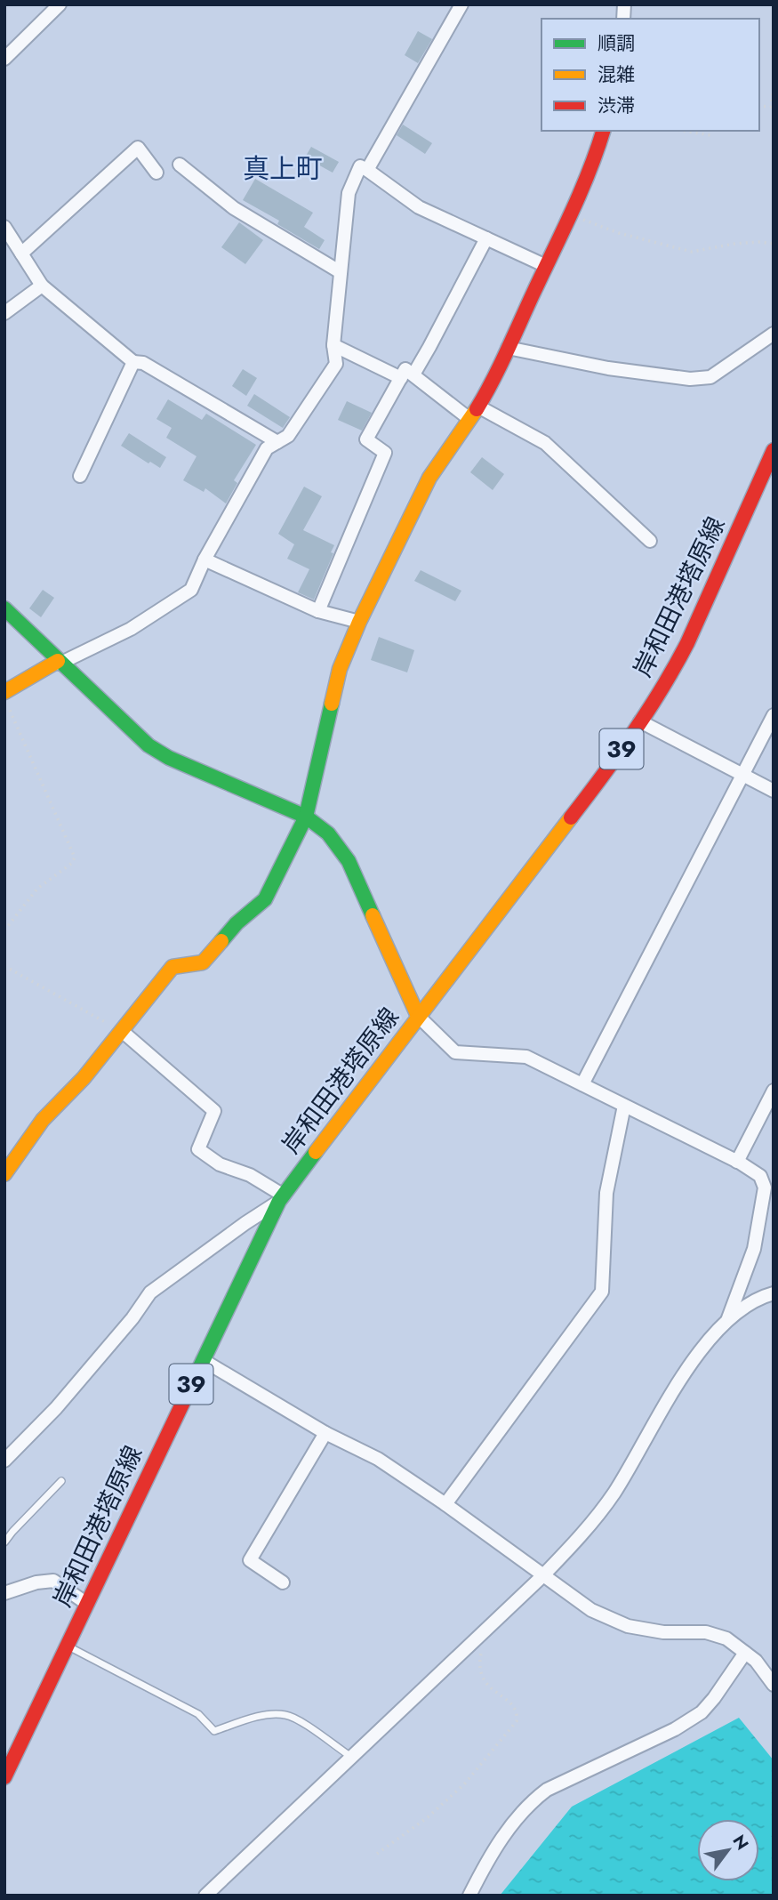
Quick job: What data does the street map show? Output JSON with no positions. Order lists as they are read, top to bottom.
{
  "streets": {
    "street": ["岸和田港塔原線", "39"]
  },
  "districts": ["真上町"],
  "legend": ["順調", "混雑", "渋滞"],
  "north": "top right"
}
